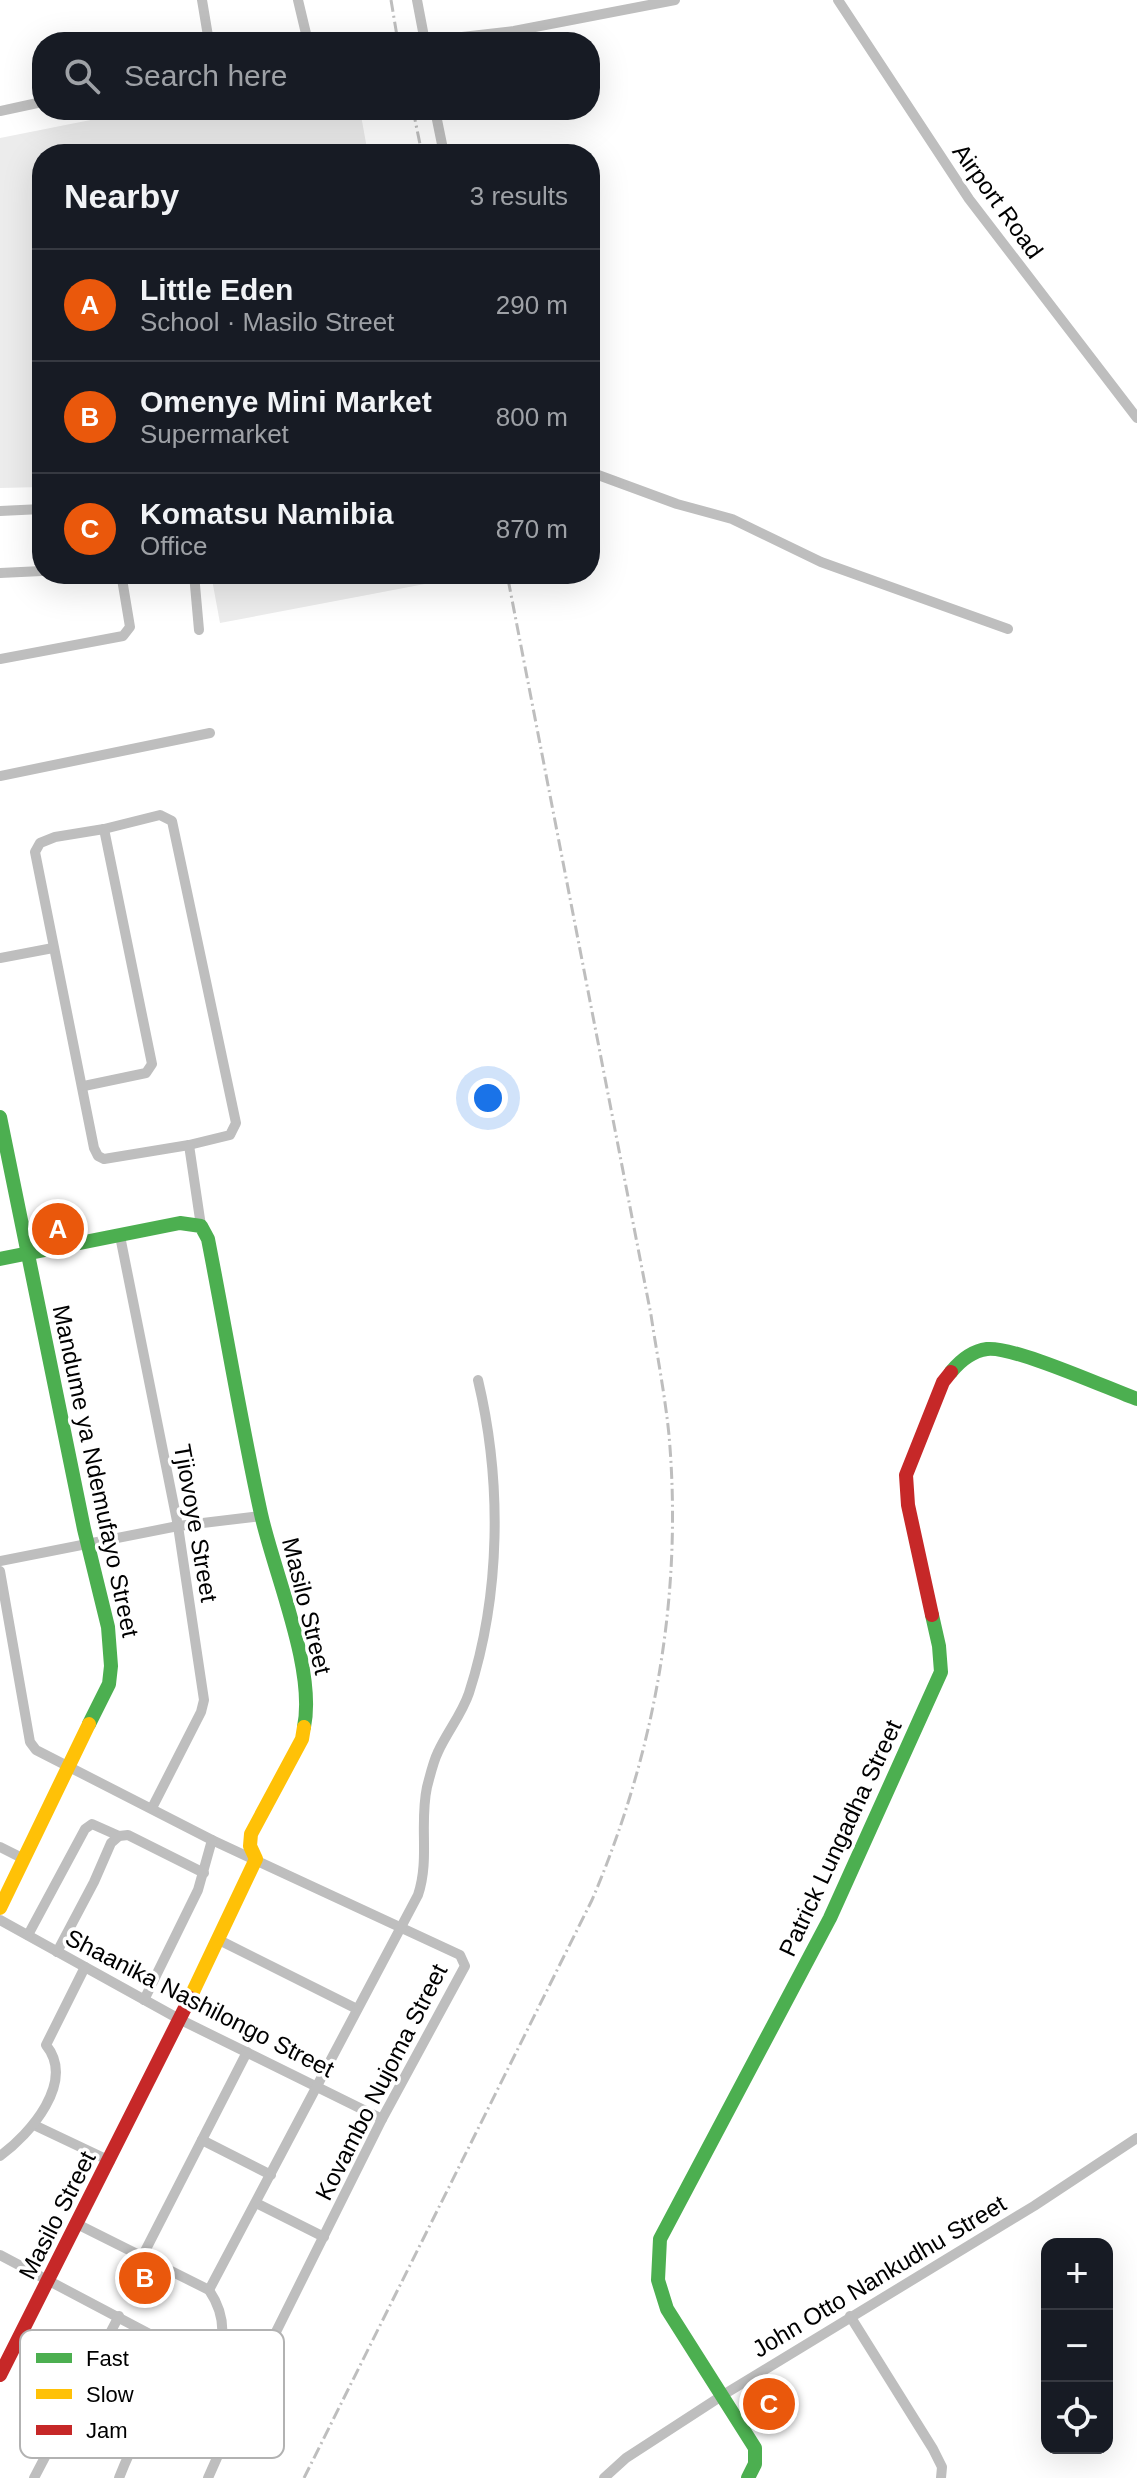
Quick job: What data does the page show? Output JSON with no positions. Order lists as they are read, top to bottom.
{
  "streets": {
    "street": [
      "Airport Road",
      "Mandume ya Ndemufayo Street",
      "Tjiovoye Street",
      "Masilo Street",
      "Patrick Lungadha Street",
      "Shaanika Nashilongo Street",
      "Kovambo Nujoma Street",
      "John Otto Nankudhu Street"
    ]
  },
  "crossings": [
    ["Mandume ya Ndemufayo Street", "Kovambo Nujoma Street"],
    ["Tjiovoye Street", "Kovambo Nujoma Street"],
    ["Masilo Street", "Shaanika Nashilongo Street"],
    ["Masilo Street", "Kovambo Nujoma Street"],
    ["Patrick Lungadha Street", "John Otto Nankudhu Street"],
    ["Shaanika Nashilongo Street", "Kovambo Nujoma Street"]
  ],
  "legend": ["Fast", "Slow", "Jam"],
  "page": {
    "search": "Search here",
    "heading": ["Nearby", "3 results"],
    "list": [
      {
        "mark": "A",
        "name": "Little Eden",
        "note": "School · Masilo Street",
        "value": "290 m"
      },
      {
        "mark": "B",
        "name": "Omenye Mini Market",
        "note": "Supermarket",
        "value": "800 m"
      },
      {
        "mark": "C",
        "name": "Komatsu Namibia",
        "note": "Office",
        "value": "870 m"
      }
    ],
    "pins": ["A", "B", "C"],
    "map_buttons": ["+", "−"]
  }
}
